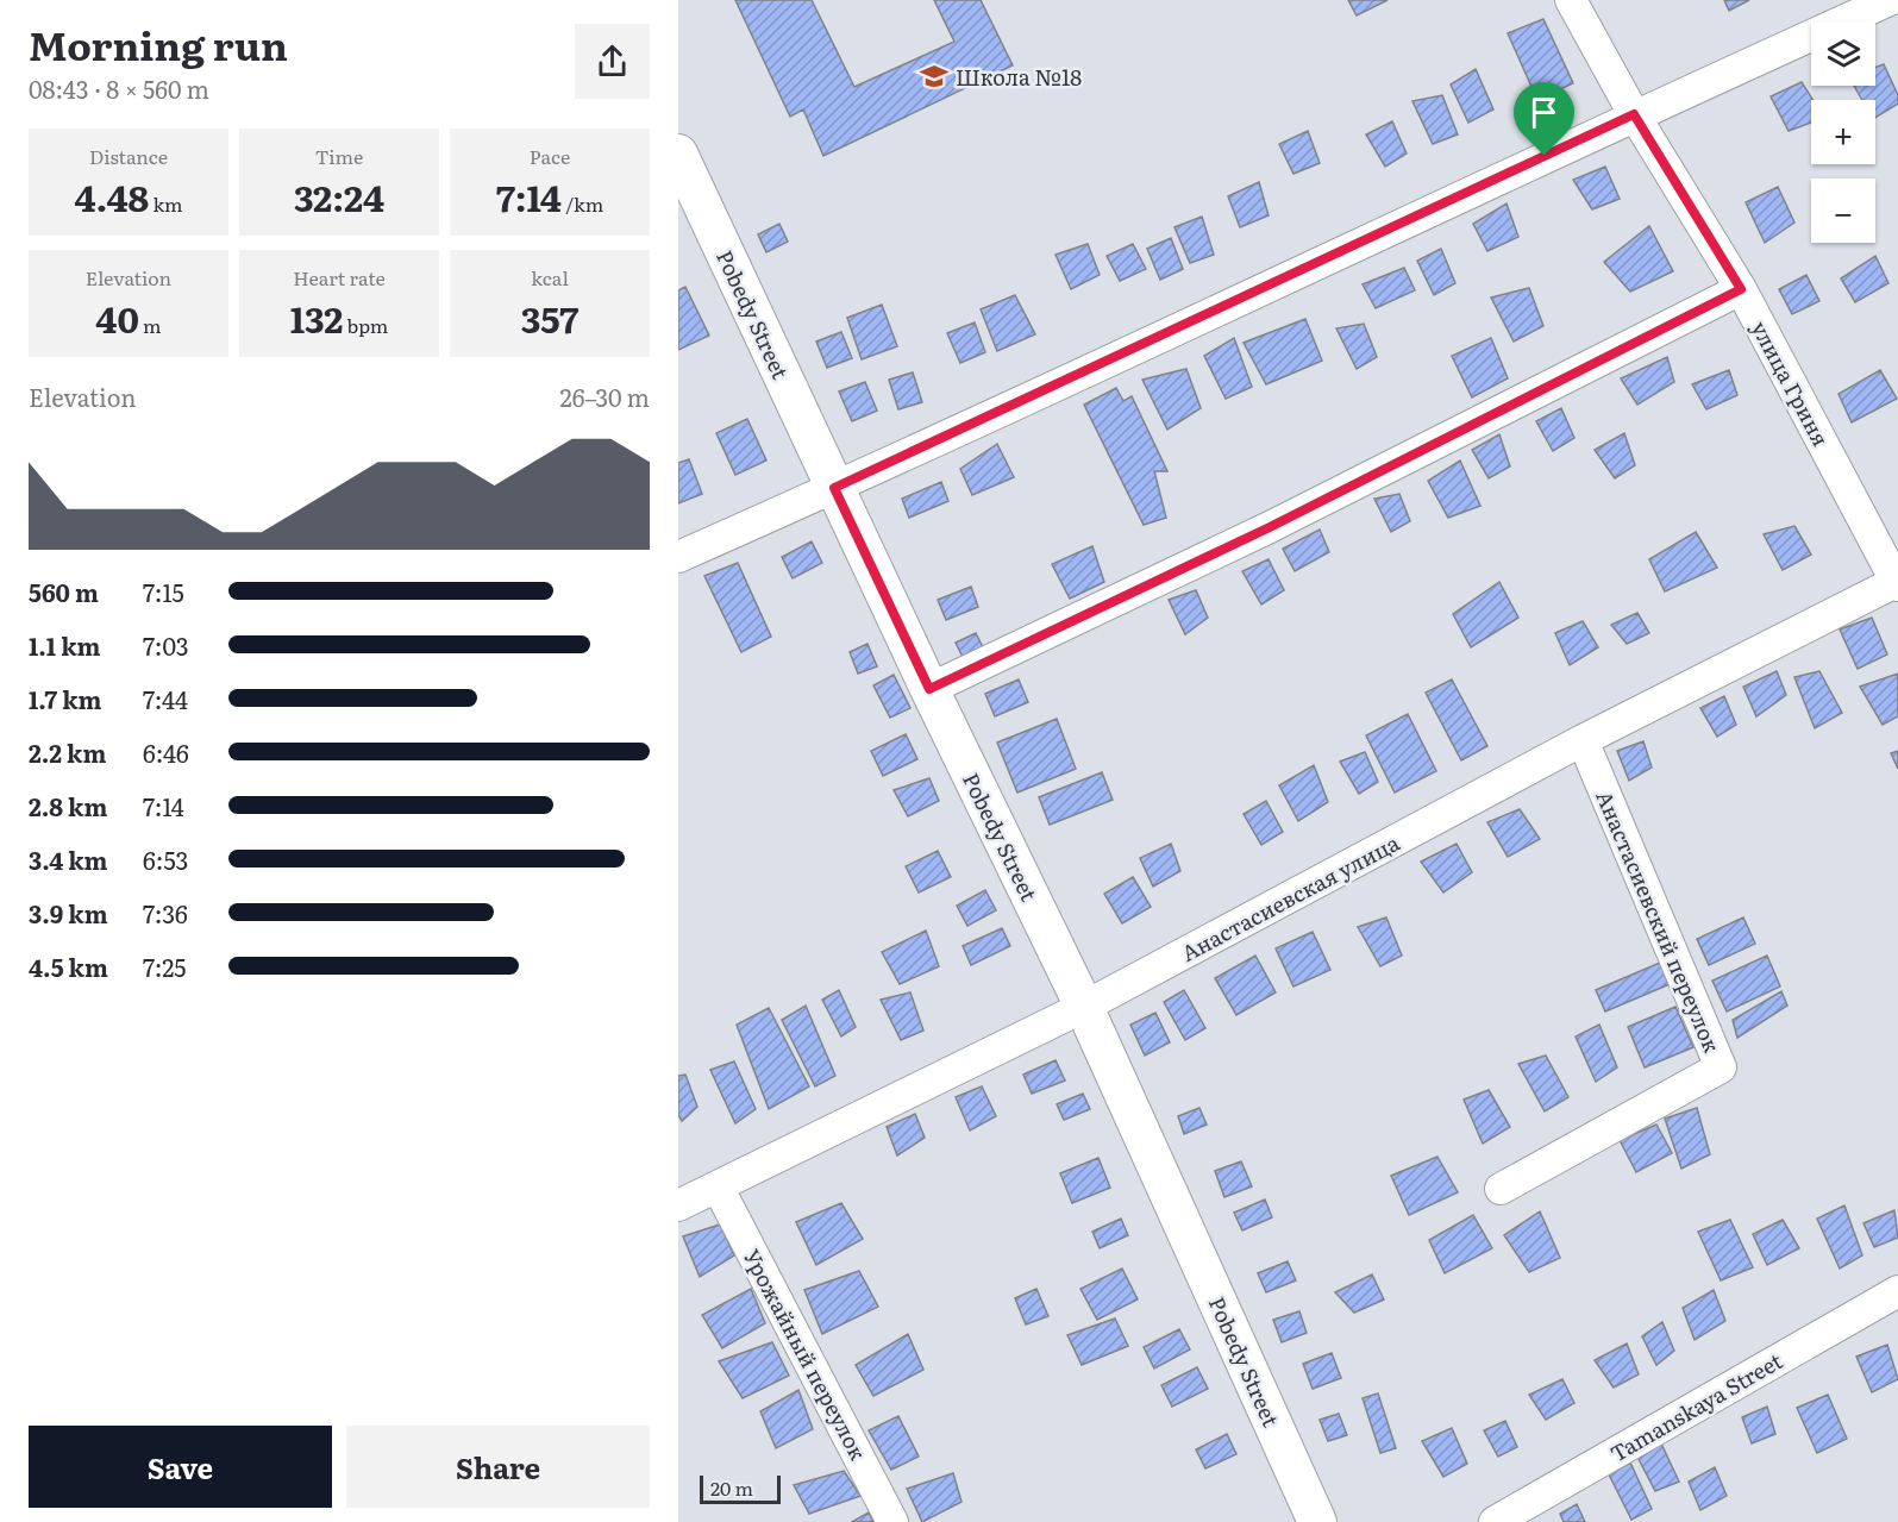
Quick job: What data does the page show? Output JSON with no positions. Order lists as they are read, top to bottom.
{
  "streets": {
    "street": [
      "Pobedy Street",
      "улица Гриня",
      "Анастасиевская улица",
      "Анастасиевский переулок",
      "Урожайный переулок",
      "Tamanskaya Street"
    ]
  },
  "crossings": [
    ["Pobedy Street", "Анастасиевская улица"],
    ["улица Гриня", "Анастасиевская улица"],
    ["Анастасиевская улица", "Анастасиевский переулок"],
    ["Анастасиевская улица", "Урожайный переулок"]
  ],
  "places": {
    "school or university": ["Школа №18"]
  },
  "scale_bar": "20 m",
  "page": {
    "heading": ["Morning run", "08:43 · 8 × 560 m"],
    "map_buttons": ["+", "−"],
    "stats": [
      ["Distance", "4.48 km"],
      ["Time", "32:24"],
      ["Pace", "7:14 /km"],
      ["Elevation", "40 m"],
      ["Heart rate", "132 bpm"],
      ["kcal", "357"]
    ],
    "chart": ["Elevation", "26–30 m"],
    "list": [
      {
        "name": "560 m",
        "note": "7:15"
      },
      {
        "name": "1.1 km",
        "note": "7:03"
      },
      {
        "name": "1.7 km",
        "note": "7:44"
      },
      {
        "name": "2.2 km",
        "note": "6:46"
      },
      {
        "name": "2.8 km",
        "note": "7:14"
      },
      {
        "name": "3.4 km",
        "note": "6:53"
      },
      {
        "name": "3.9 km",
        "note": "7:36"
      },
      {
        "name": "4.5 km",
        "note": "7:25"
      }
    ],
    "buttons": ["Save", "Share"],
    "scale": "20 m"
  }
}
